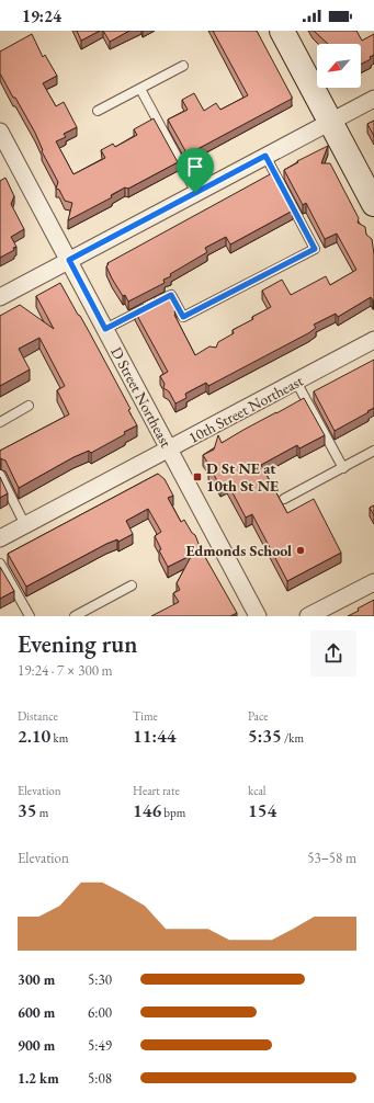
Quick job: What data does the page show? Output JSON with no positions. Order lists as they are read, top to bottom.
{
  "streets": {
    "street": ["D Street Northeast", "10th Street Northeast"]
  },
  "crossings": [
    ["D Street Northeast", "10th Street Northeast"]
  ],
  "places": {
    "transit": ["D St NE at 10th St NE"],
    "other": ["Edmonds School"]
  },
  "north": "bottom left",
  "page": {
    "status": "19:24",
    "heading": ["Evening run", "19:24 · 7 × 300 m"],
    "stats": [
      ["Distance", "2.10 km"],
      ["Time", "11:44"],
      ["Pace", "5:35 /km"],
      ["Elevation", "35 m"],
      ["Heart rate", "146 bpm"],
      ["kcal", "154"]
    ],
    "chart": ["Elevation", "53–58 m"],
    "list": [
      {
        "name": "300 m",
        "note": "5:30"
      },
      {
        "name": "600 m",
        "note": "6:00"
      },
      {
        "name": "900 m",
        "note": "5:49"
      },
      {
        "name": "1.2 km",
        "note": "5:08"
      }
    ]
  }
}
